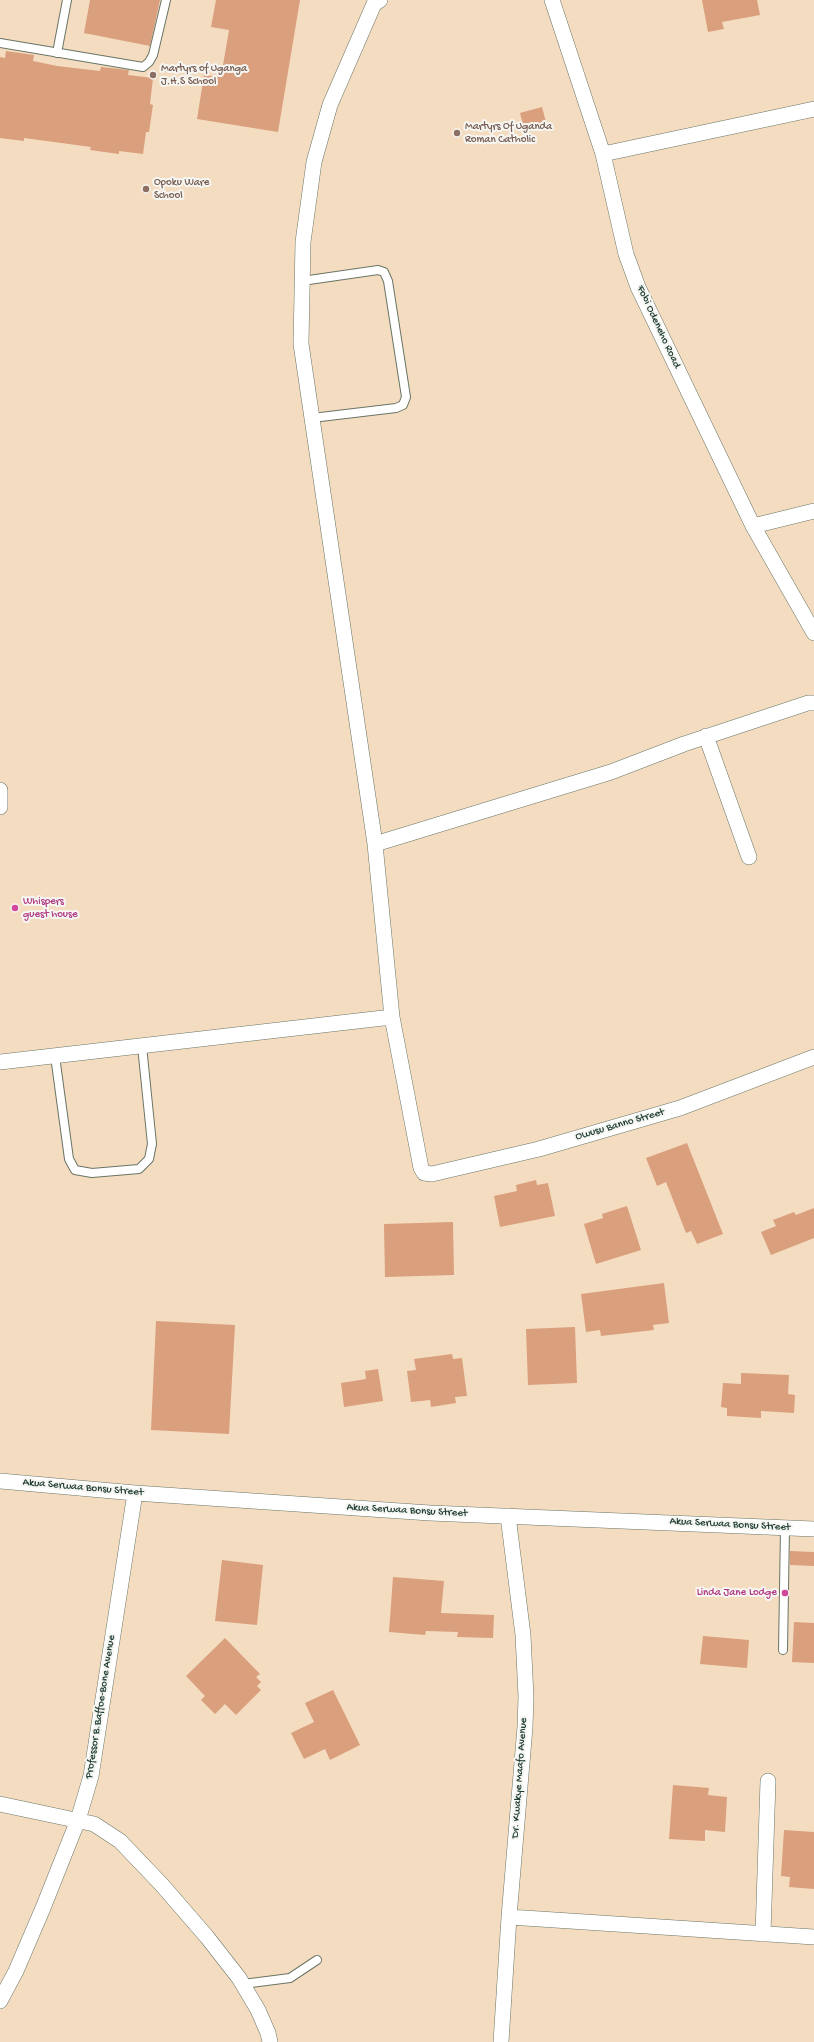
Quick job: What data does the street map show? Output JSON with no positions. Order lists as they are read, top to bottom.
{
  "streets": {
    "street": [
      "Fobi Odeneho Road",
      "Owusu Banno Street",
      "Akua Serwaa Bonsu Street",
      "Professor B.Baffoe-Bone Avenue",
      "Dr. Kwakye Maafo Avenue"
    ]
  },
  "crossings": [
    ["Akua Serwaa Bonsu Street", "Professor B.Baffoe-Bone Avenue"],
    ["Akua Serwaa Bonsu Street", "Dr. Kwakye Maafo Avenue"]
  ],
  "places": [
    "Martyrs of Uganga J.H.S School",
    "Martyrs Of Uganda Roman Catholic",
    "Opoku Ware School",
    "Whispers guest house",
    "Linda Jane Lodge"
  ]
}
